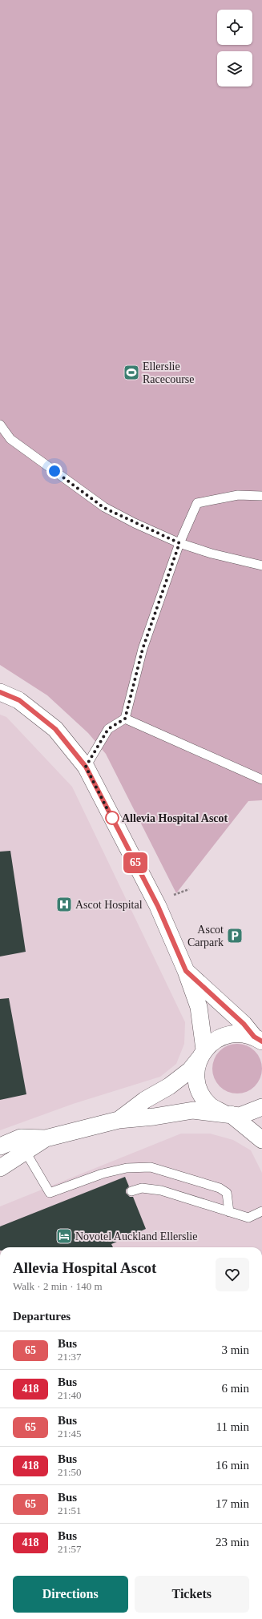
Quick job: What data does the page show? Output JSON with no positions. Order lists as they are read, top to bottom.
{
  "places": {
    "sports": ["Ellerslie Racecourse"],
    "other": ["Allevia Hospital Ascot"],
    "hospital": ["Ascot Hospital"],
    "parking": ["Ascot Carpark"],
    "hotel": ["Novotel Auckland Ellerslie"]
  },
  "lines": ["bus line 65"],
  "page": {
    "on_map": "65",
    "heading": [
      ["Allevia Hospital Ascot", "Walk · 2 min · 140 m"],
      "Departures"
    ],
    "list": [
      {
        "mark": "65",
        "name": "Bus",
        "note": "21:37",
        "value": "3 min"
      },
      {
        "mark": "418",
        "name": "Bus",
        "note": "21:40",
        "value": "6 min"
      },
      {
        "mark": "65",
        "name": "Bus",
        "note": "21:45",
        "value": "11 min"
      },
      {
        "mark": "418",
        "name": "Bus",
        "note": "21:50",
        "value": "16 min"
      },
      {
        "mark": "65",
        "name": "Bus",
        "note": "21:51",
        "value": "17 min"
      },
      {
        "mark": "418",
        "name": "Bus",
        "note": "21:57",
        "value": "23 min"
      }
    ],
    "buttons": ["Directions", "Tickets"]
  }
}
